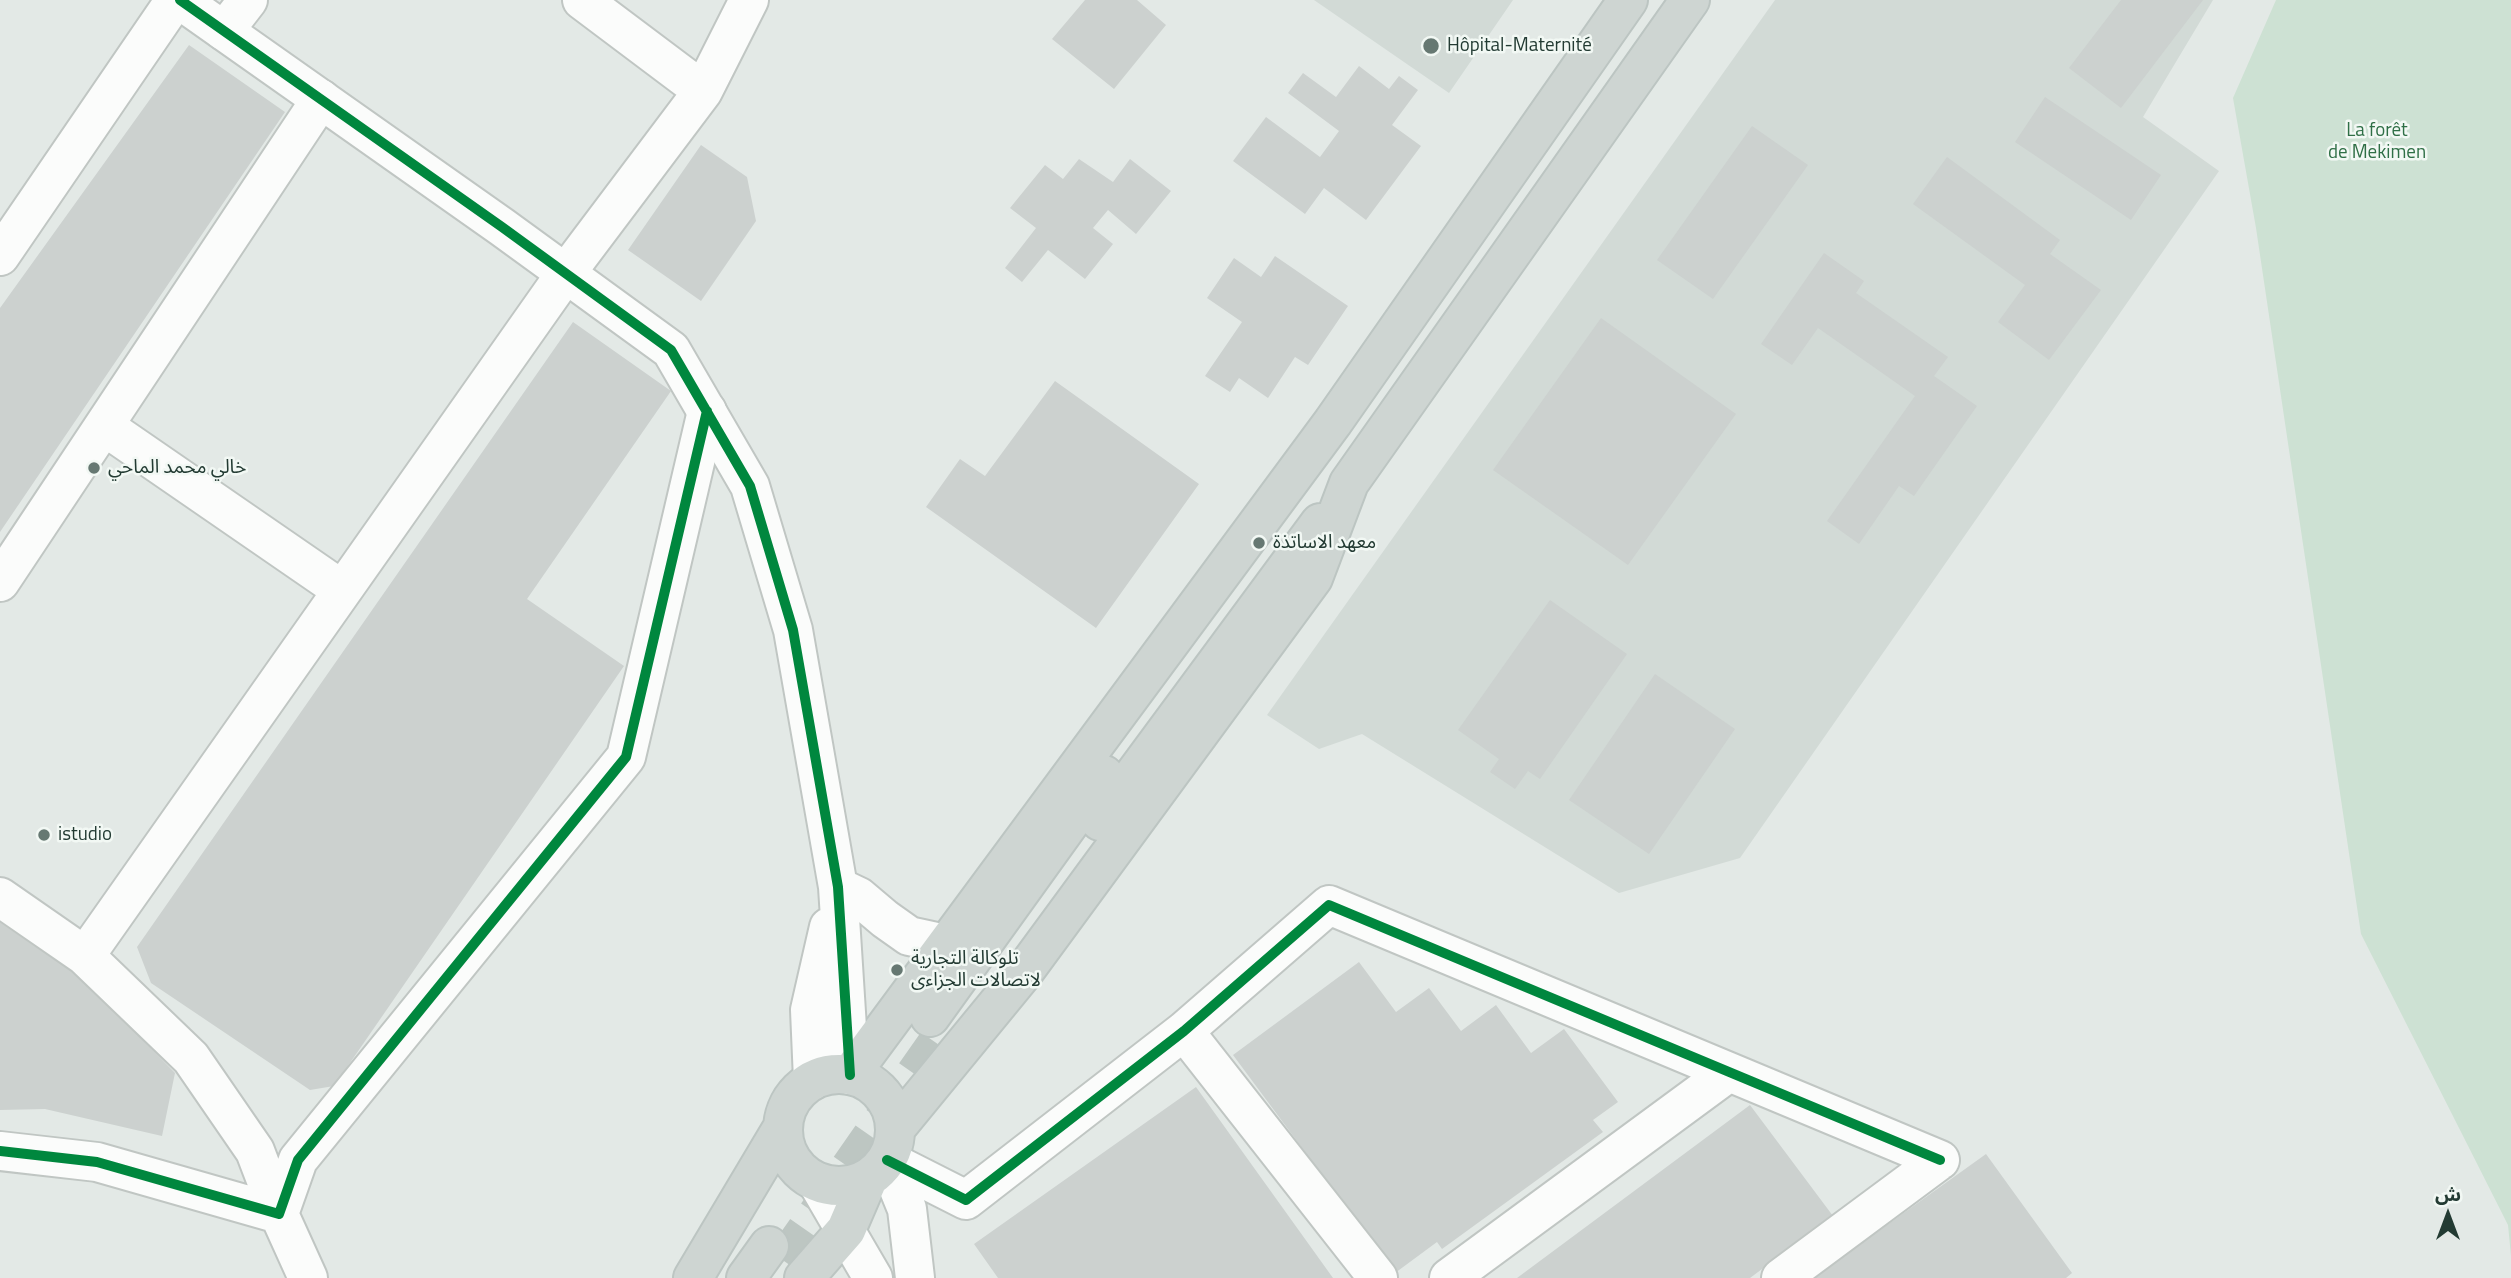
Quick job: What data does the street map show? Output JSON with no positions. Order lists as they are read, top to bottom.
{
  "parks": ["La forêt de Mekimen"],
  "places": [
    "Hôpital-Maternité",
    "خالي محمد الماحي",
    "معهد الاساتذة",
    "istudio",
    "تلوكالة التجارية لاتصالات الجزاءى"
  ],
  "north": "top"
}
